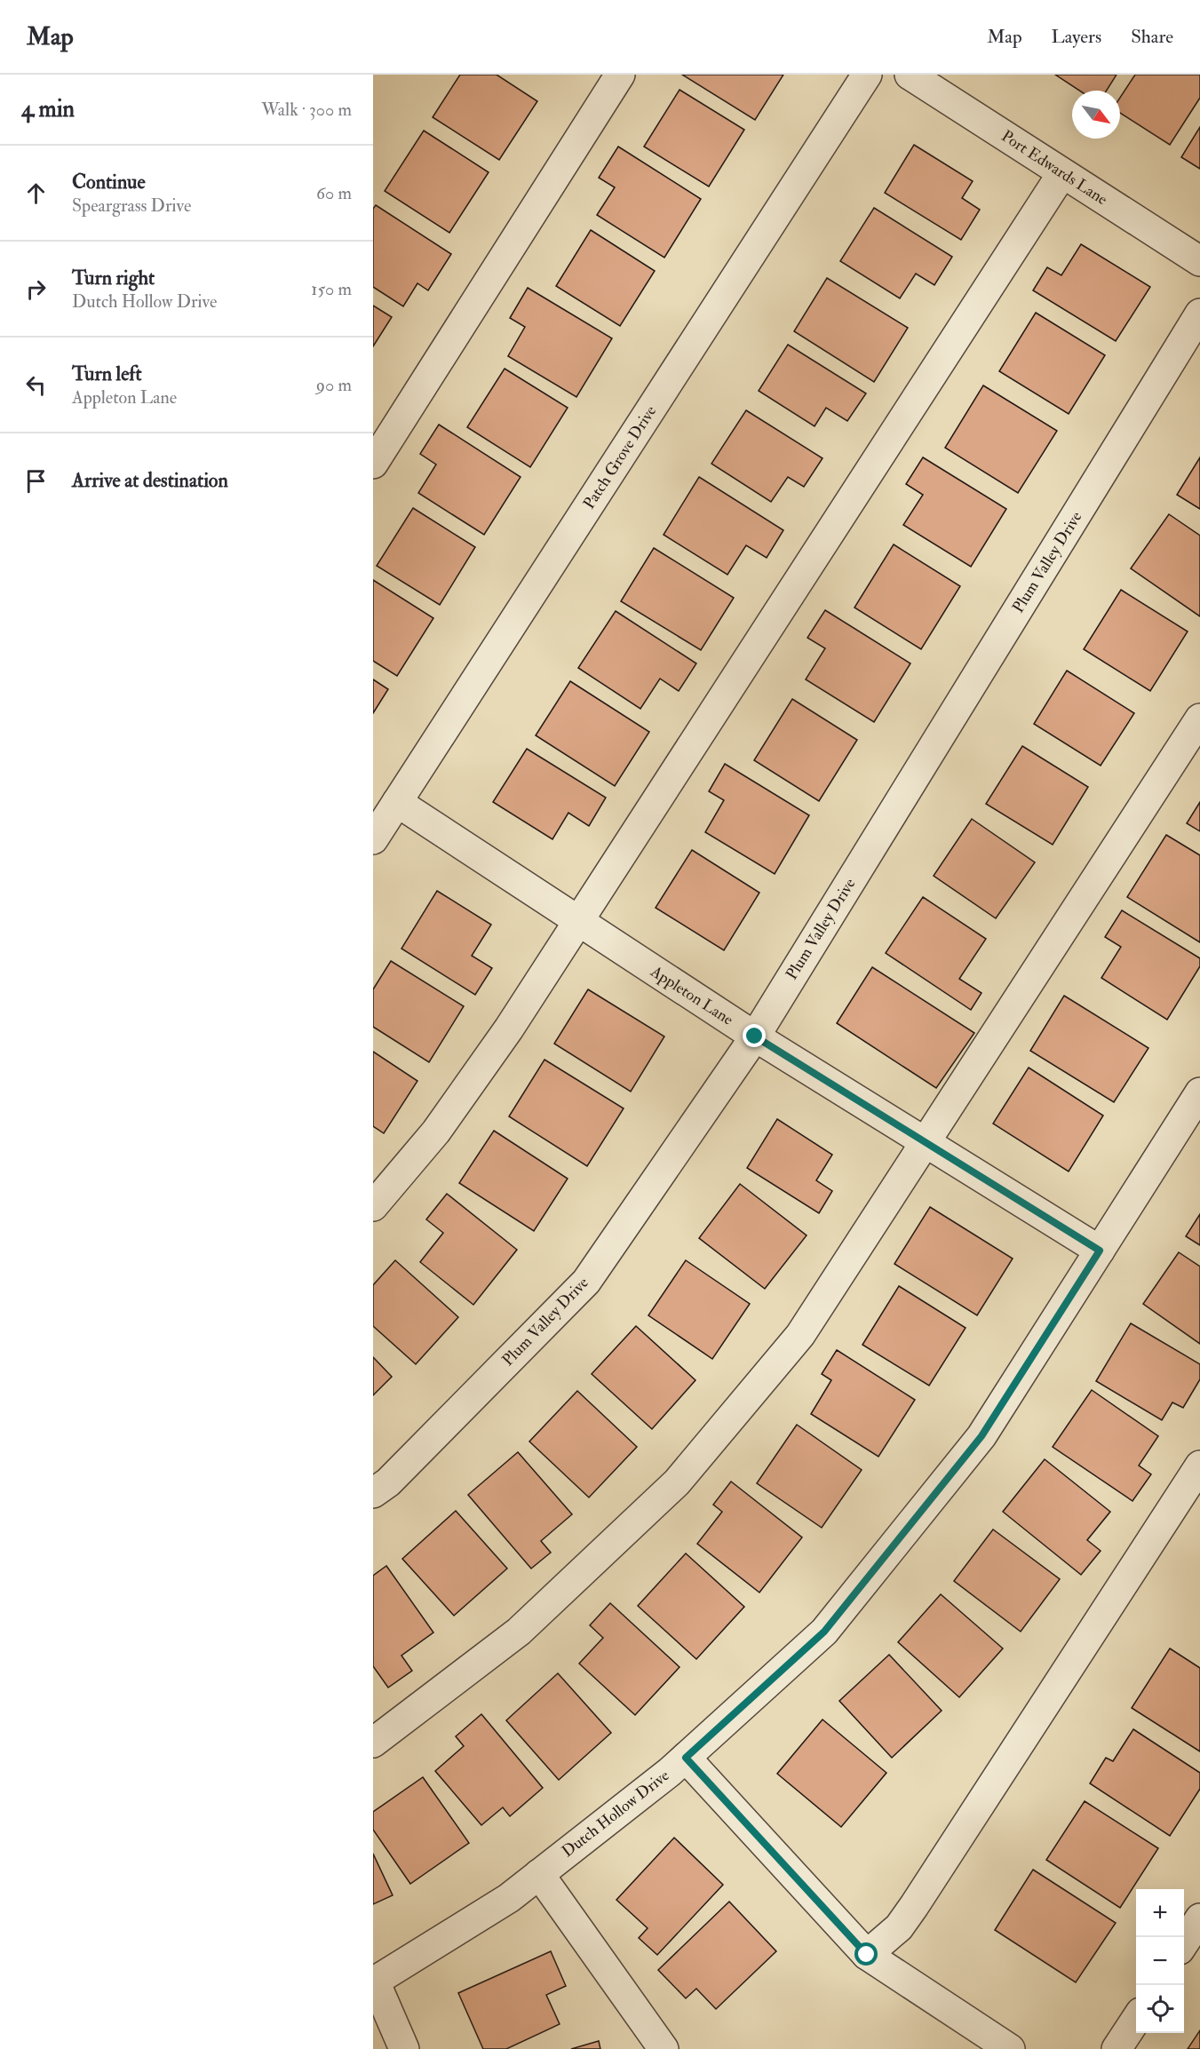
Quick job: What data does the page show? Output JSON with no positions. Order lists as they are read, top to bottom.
{
  "streets": {
    "street": [
      "Port Edwards Lane",
      "Patch Grove Drive",
      "Plum Valley Drive",
      "Appleton Lane",
      "Dutch Hollow Drive"
    ]
  },
  "crossings": [
    ["Patch Grove Drive", "Appleton Lane"],
    ["Plum Valley Drive", "Appleton Lane"],
    ["Appleton Lane", "Dutch Hollow Drive"]
  ],
  "north": "bottom right",
  "page": {
    "header": "Map",
    "nav": ["Map", "Layers", "Share"],
    "heading": ["4 min", "Walk · 300 m"],
    "list": [
      ["Continue", "Speargrass Drive", "60 m"],
      ["Turn right", "Dutch Hollow Drive", "150 m"],
      ["Turn left", "Appleton Lane", "90 m"],
      "Arrive at destination"
    ],
    "map_buttons": ["+", "−"]
  }
}
